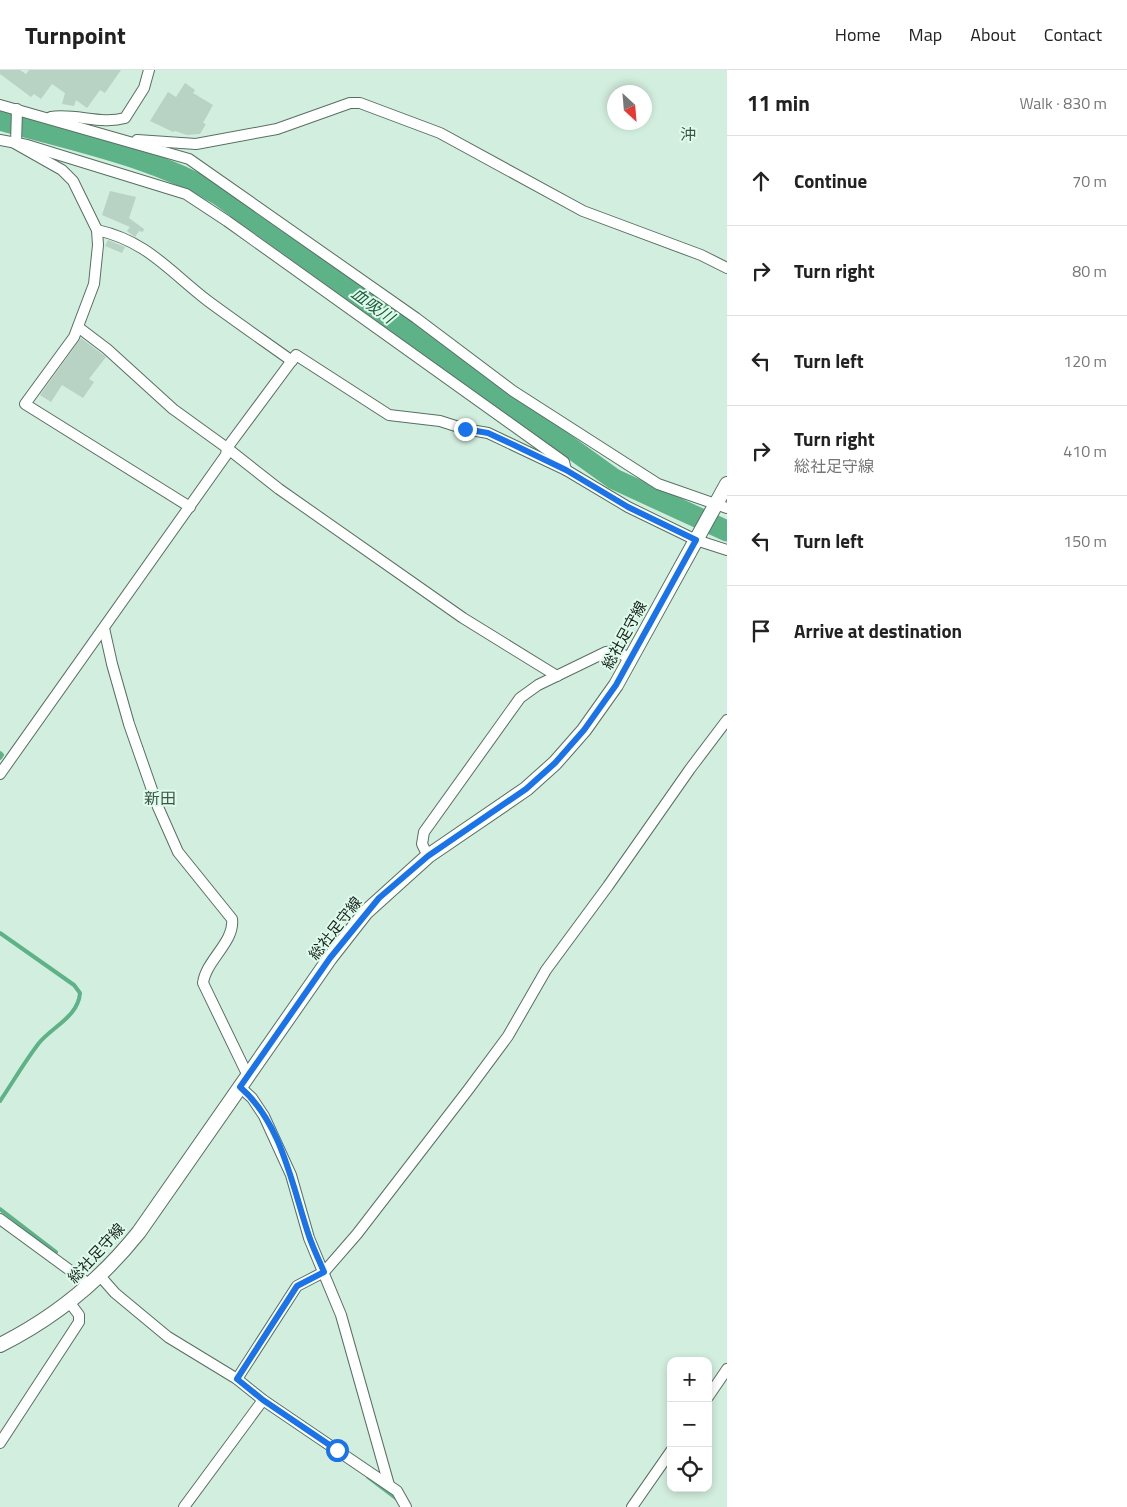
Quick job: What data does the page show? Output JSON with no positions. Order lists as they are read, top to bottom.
{
  "streets": {
    "main road": ["総社足守線"]
  },
  "districts": ["沖", "新田"],
  "water": ["血吸川"],
  "north": "bottom right",
  "page": {
    "header": "Turnpoint",
    "nav": [
      "Home",
      "Map",
      "About",
      "Contact"
    ],
    "heading": ["11 min", "Walk · 830 m"],
    "list": [
      ["Continue", "70 m"],
      ["Turn right", "80 m"],
      ["Turn left", "120 m"],
      ["Turn right", "総社足守線", "410 m"],
      ["Turn left", "150 m"],
      "Arrive at destination"
    ],
    "map_buttons": ["+", "−"]
  }
}
